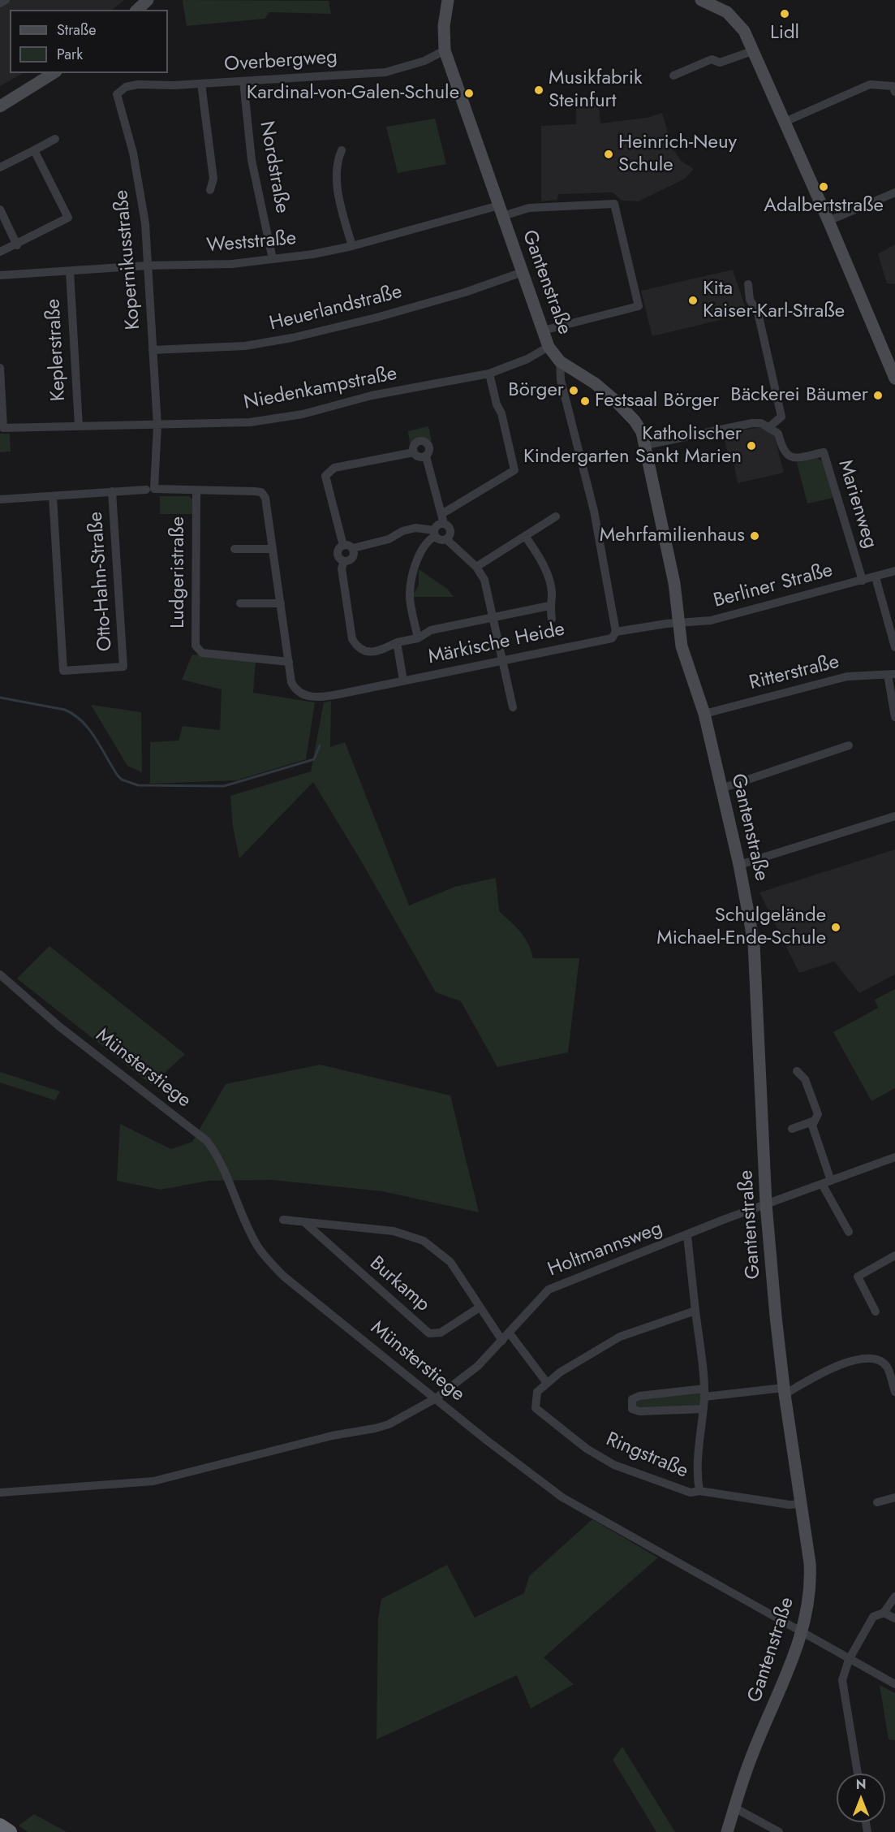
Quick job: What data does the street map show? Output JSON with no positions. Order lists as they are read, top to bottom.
{
  "streets": {
    "street": [
      "Overbergweg",
      "Nordstraße",
      "Weststraße",
      "Kopernikusstraße",
      "Gantenstraße",
      "Heuerlandstraße",
      "Keplerstraße",
      "Niedenkampstraße",
      "Marienweg",
      "Ludgeristraße",
      "Otto-Hahn-Straße",
      "Berliner Straße",
      "Märkische Heide",
      "Ritterstraße",
      "Münsterstiege",
      "Holtmannsweg",
      "Burkamp",
      "Ringstraße"
    ]
  },
  "crossings": [
    ["Overbergweg", "Nordstraße"],
    ["Overbergweg", "Kopernikusstraße"],
    ["Overbergweg", "Gantenstraße"],
    ["Nordstraße", "Weststraße"],
    ["Weststraße", "Kopernikusstraße"],
    ["Weststraße", "Gantenstraße"],
    ["Weststraße", "Keplerstraße"],
    ["Kopernikusstraße", "Heuerlandstraße"],
    ["Kopernikusstraße", "Niedenkampstraße"],
    ["Kopernikusstraße", "Ludgeristraße"],
    ["Gantenstraße", "Heuerlandstraße"],
    ["Gantenstraße", "Niedenkampstraße"],
    ["Gantenstraße", "Berliner Straße"],
    ["Gantenstraße", "Märkische Heide"],
    ["Gantenstraße", "Ritterstraße"],
    ["Gantenstraße", "Münsterstiege"],
    ["Gantenstraße", "Holtmannsweg"],
    ["Gantenstraße", "Ringstraße"],
    ["Keplerstraße", "Niedenkampstraße"],
    ["Niedenkampstraße", "Ludgeristraße"],
    ["Marienweg", "Berliner Straße"],
    ["Ludgeristraße", "Märkische Heide"],
    ["Berliner Straße", "Märkische Heide"],
    ["Münsterstiege", "Holtmannsweg"],
    ["Holtmannsweg", "Burkamp"],
    ["Holtmannsweg", "Ringstraße"]
  ],
  "places": [
    "Lidl",
    "Musikfabrik Steinfurt",
    "Kardinal-von-Galen-Schule",
    "Heinrich-Neuy Schule",
    "Adalbertstraße",
    "Kita Kaiser-Karl-Straße",
    "Börger",
    "Bäckerei Bäumer",
    "Festsaal Börger",
    "Katholischer Kindergarten Sankt Marien",
    "Mehrfamilienhaus",
    "Schulgelände Michael-Ende-Schule"
  ],
  "legend": ["Straße", "Park"],
  "north": "top"
}
